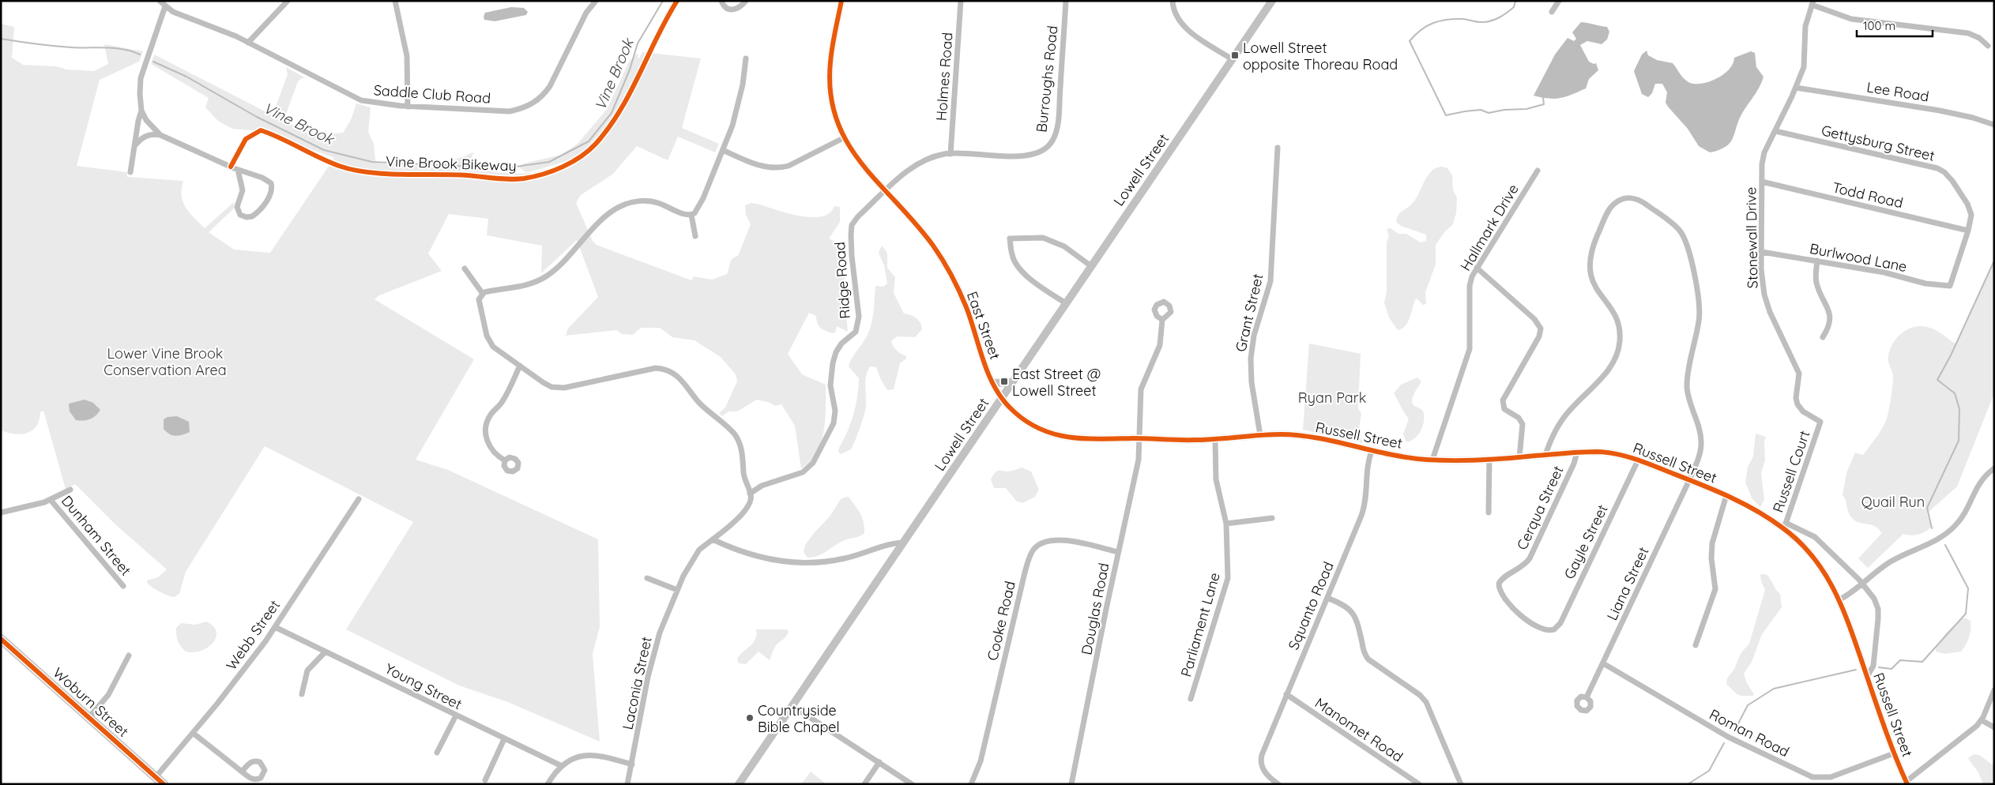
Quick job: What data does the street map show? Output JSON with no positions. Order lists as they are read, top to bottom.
{
  "streets": {
    "main road": ["Lowell Street", "Woburn Street"],
    "street": [
      "Holmes Road",
      "Burroughs Road",
      "Lee Road",
      "Saddle Club Road",
      "Gettysburg Street",
      "Todd Road",
      "Hallmark Drive",
      "Stonewall Drive",
      "Burlwood Lane",
      "Ridge Road",
      "Grant Street",
      "East Street",
      "Russell Street",
      "Russell Court",
      "Cerqua Street",
      "Dunham Street",
      "Gayle Street",
      "Liana Street",
      "Squanto Road",
      "Douglas Road",
      "Cooke Road",
      "Parliament Lane",
      "Webb Street",
      "Laconia Street",
      "Young Street",
      "Manomet Road",
      "Roman Road"
    ],
    "cycle path": ["Vine Brook Bikeway"]
  },
  "crossings": [
    ["Holmes Road", "Burroughs Road"],
    ["Burroughs Road", "Ridge Road"],
    ["Burroughs Road", "East Street"],
    ["Lee Road", "Stonewall Drive"],
    ["Gettysburg Street", "Todd Road"],
    ["Gettysburg Street", "Stonewall Drive"],
    ["Gettysburg Street", "Burlwood Lane"],
    ["Lowell Street", "East Street"],
    ["Todd Road", "Stonewall Drive"],
    ["Hallmark Drive", "Russell Street"],
    ["Stonewall Drive", "Burlwood Lane"],
    ["Stonewall Drive", "Russell Court"],
    ["Ridge Road", "East Street"],
    ["Ridge Road", "Laconia Street"],
    ["Grant Street", "Russell Street"],
    ["East Street", "Russell Street"],
    ["East Street", "Douglas Road"],
    ["Russell Street", "Russell Court"],
    ["Russell Street", "Cerqua Street"],
    ["Russell Street", "Gayle Street"],
    ["Russell Street", "Liana Street"],
    ["Russell Street", "Squanto Road"],
    ["Russell Street", "Parliament Lane"],
    ["Russell Street", "Roman Road"],
    ["Cerqua Street", "Gayle Street"],
    ["Liana Street", "Roman Road"],
    ["Squanto Road", "Manomet Road"],
    ["Douglas Road", "Cooke Road"],
    ["Webb Street", "Young Street"],
    ["Webb Street", "Woburn Street"]
  ],
  "water": ["Vine Brook"],
  "parks": ["Lower Vine Brook Conservation Area", "Ryan Park", "Quail Run"],
  "places": {
    "transit": ["Lowell Street opposite Thoreau Road", "East Street @ Lowell Street"],
    "other": ["Countryside Bible Chapel"]
  },
  "scale_bar": "100 m"
}
